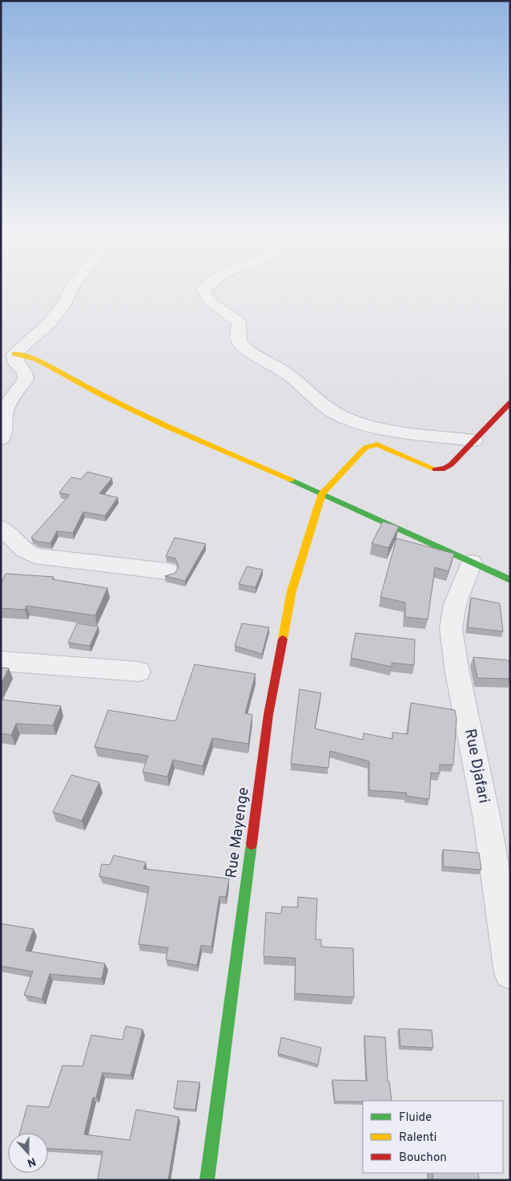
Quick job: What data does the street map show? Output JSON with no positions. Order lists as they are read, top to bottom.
{
  "streets": {
    "street": ["Rue Djafari", "Rue Mayenge"]
  },
  "legend": ["Fluide", "Ralenti", "Bouchon"],
  "north": "bottom"
}
